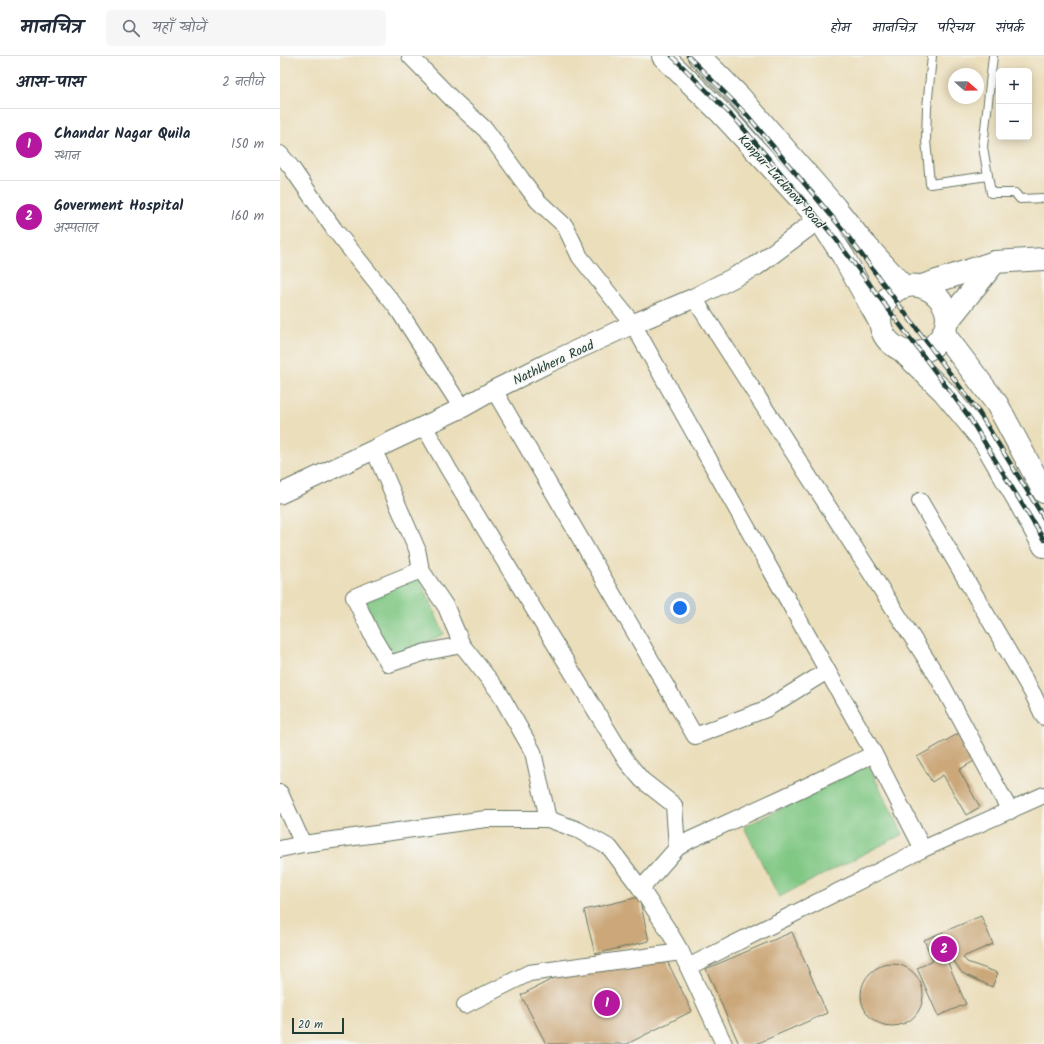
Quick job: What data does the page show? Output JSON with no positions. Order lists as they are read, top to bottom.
{
  "streets": {
    "main road": ["Kanpur-Lucknow Road"],
    "street": ["Nathkhera Road"]
  },
  "crossings": [
    ["Kanpur-Lucknow Road", "Nathkhera Road"]
  ],
  "scale_bar": "20 m",
  "north": "right",
  "page": {
    "header": "मानचित्र",
    "search": "यहाँ खोजें",
    "nav": [
      "होम",
      "मानचित्र",
      "परिचय",
      "संपर्क"
    ],
    "heading": ["आस-पास", "2 नतीजे"],
    "map_buttons": ["+", "−"],
    "list": [
      {
        "mark": "1",
        "name": "Chandar Nagar Quila",
        "note": "स्थान",
        "value": "150 m"
      },
      {
        "mark": "2",
        "name": "Goverment Hospital",
        "note": "अस्पताल",
        "value": "160 m"
      }
    ],
    "pins": ["2", "1"],
    "scale": "20 m"
  }
}
